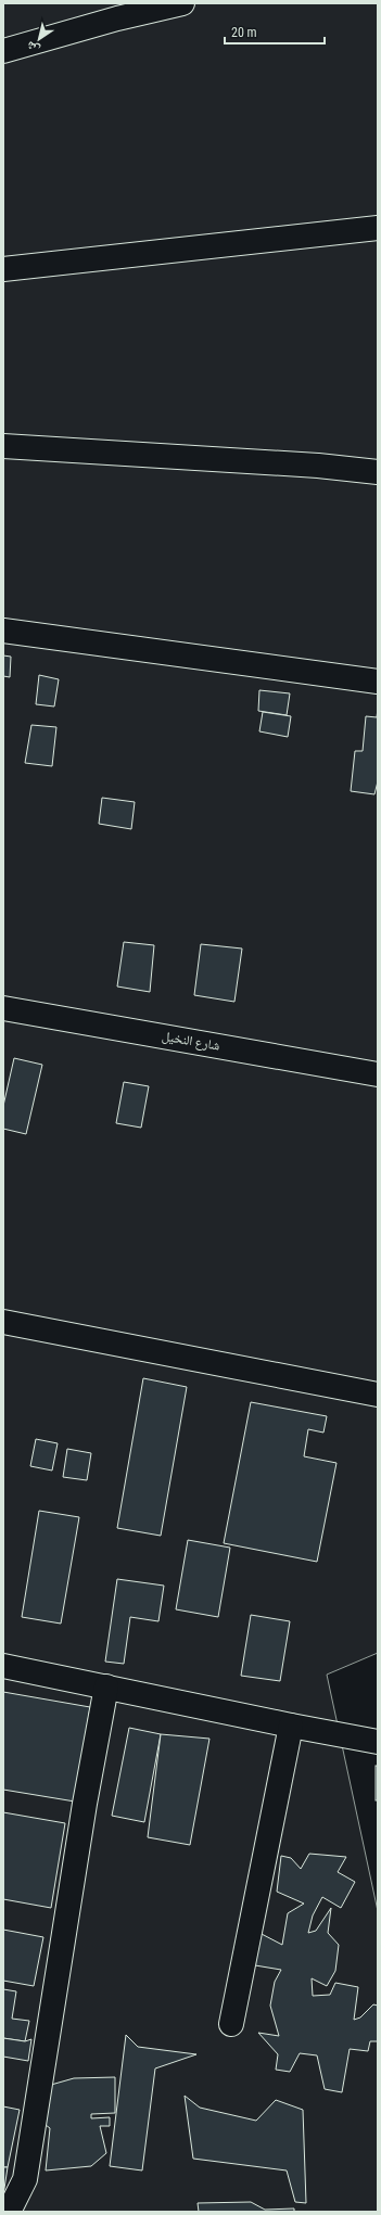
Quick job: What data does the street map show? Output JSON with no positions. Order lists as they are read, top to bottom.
{
  "streets": {
    "street": ["شارع النخيل"]
  },
  "scale_bar": "20 m",
  "north": "bottom left"
}
